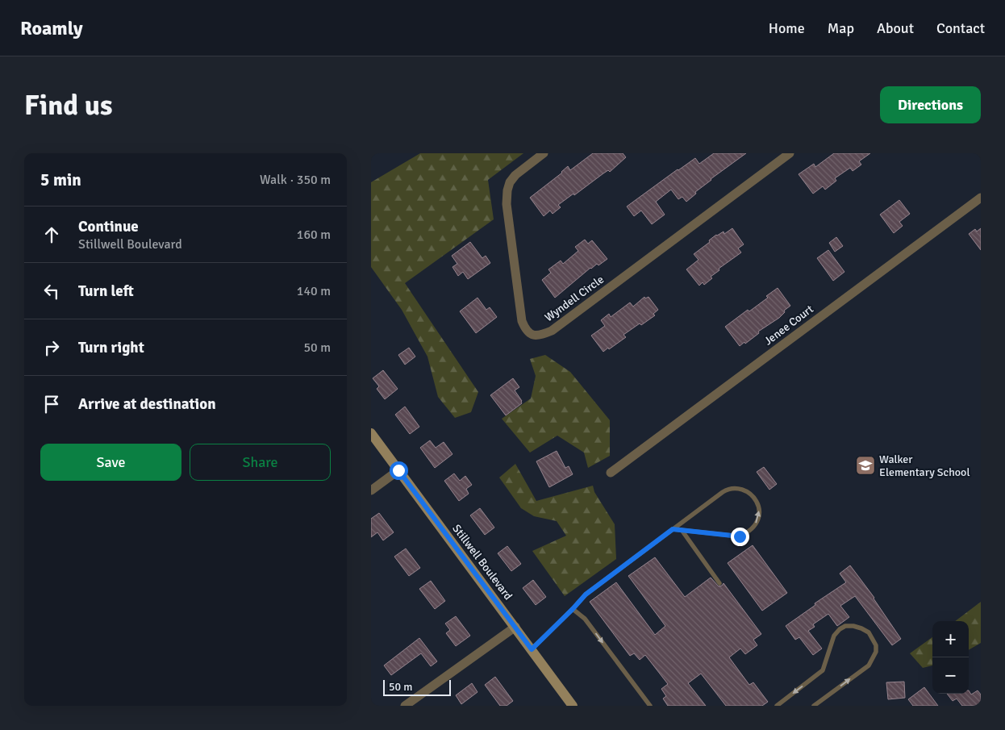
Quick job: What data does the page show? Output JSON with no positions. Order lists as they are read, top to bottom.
{
  "streets": {
    "street": ["Wyndell Circle", "Jenee Court", "Stillwell Boulevard"]
  },
  "places": {
    "school or university": ["Walker Elementary School"]
  },
  "scale_bar": "50 m",
  "page": {
    "header": "Roamly",
    "nav": [
      "Home",
      "Map",
      "About",
      "Contact"
    ],
    "buttons": [
      "Directions",
      ["Save", "Share"]
    ],
    "title": "Find us",
    "heading": ["5 min", "Walk · 350 m"],
    "list": [
      ["Continue", "Stillwell Boulevard", "160 m"],
      ["Turn left", "140 m"],
      ["Turn right", "50 m"],
      "Arrive at destination"
    ],
    "map_buttons": ["+", "−"],
    "scale": "50 m"
  }
}
